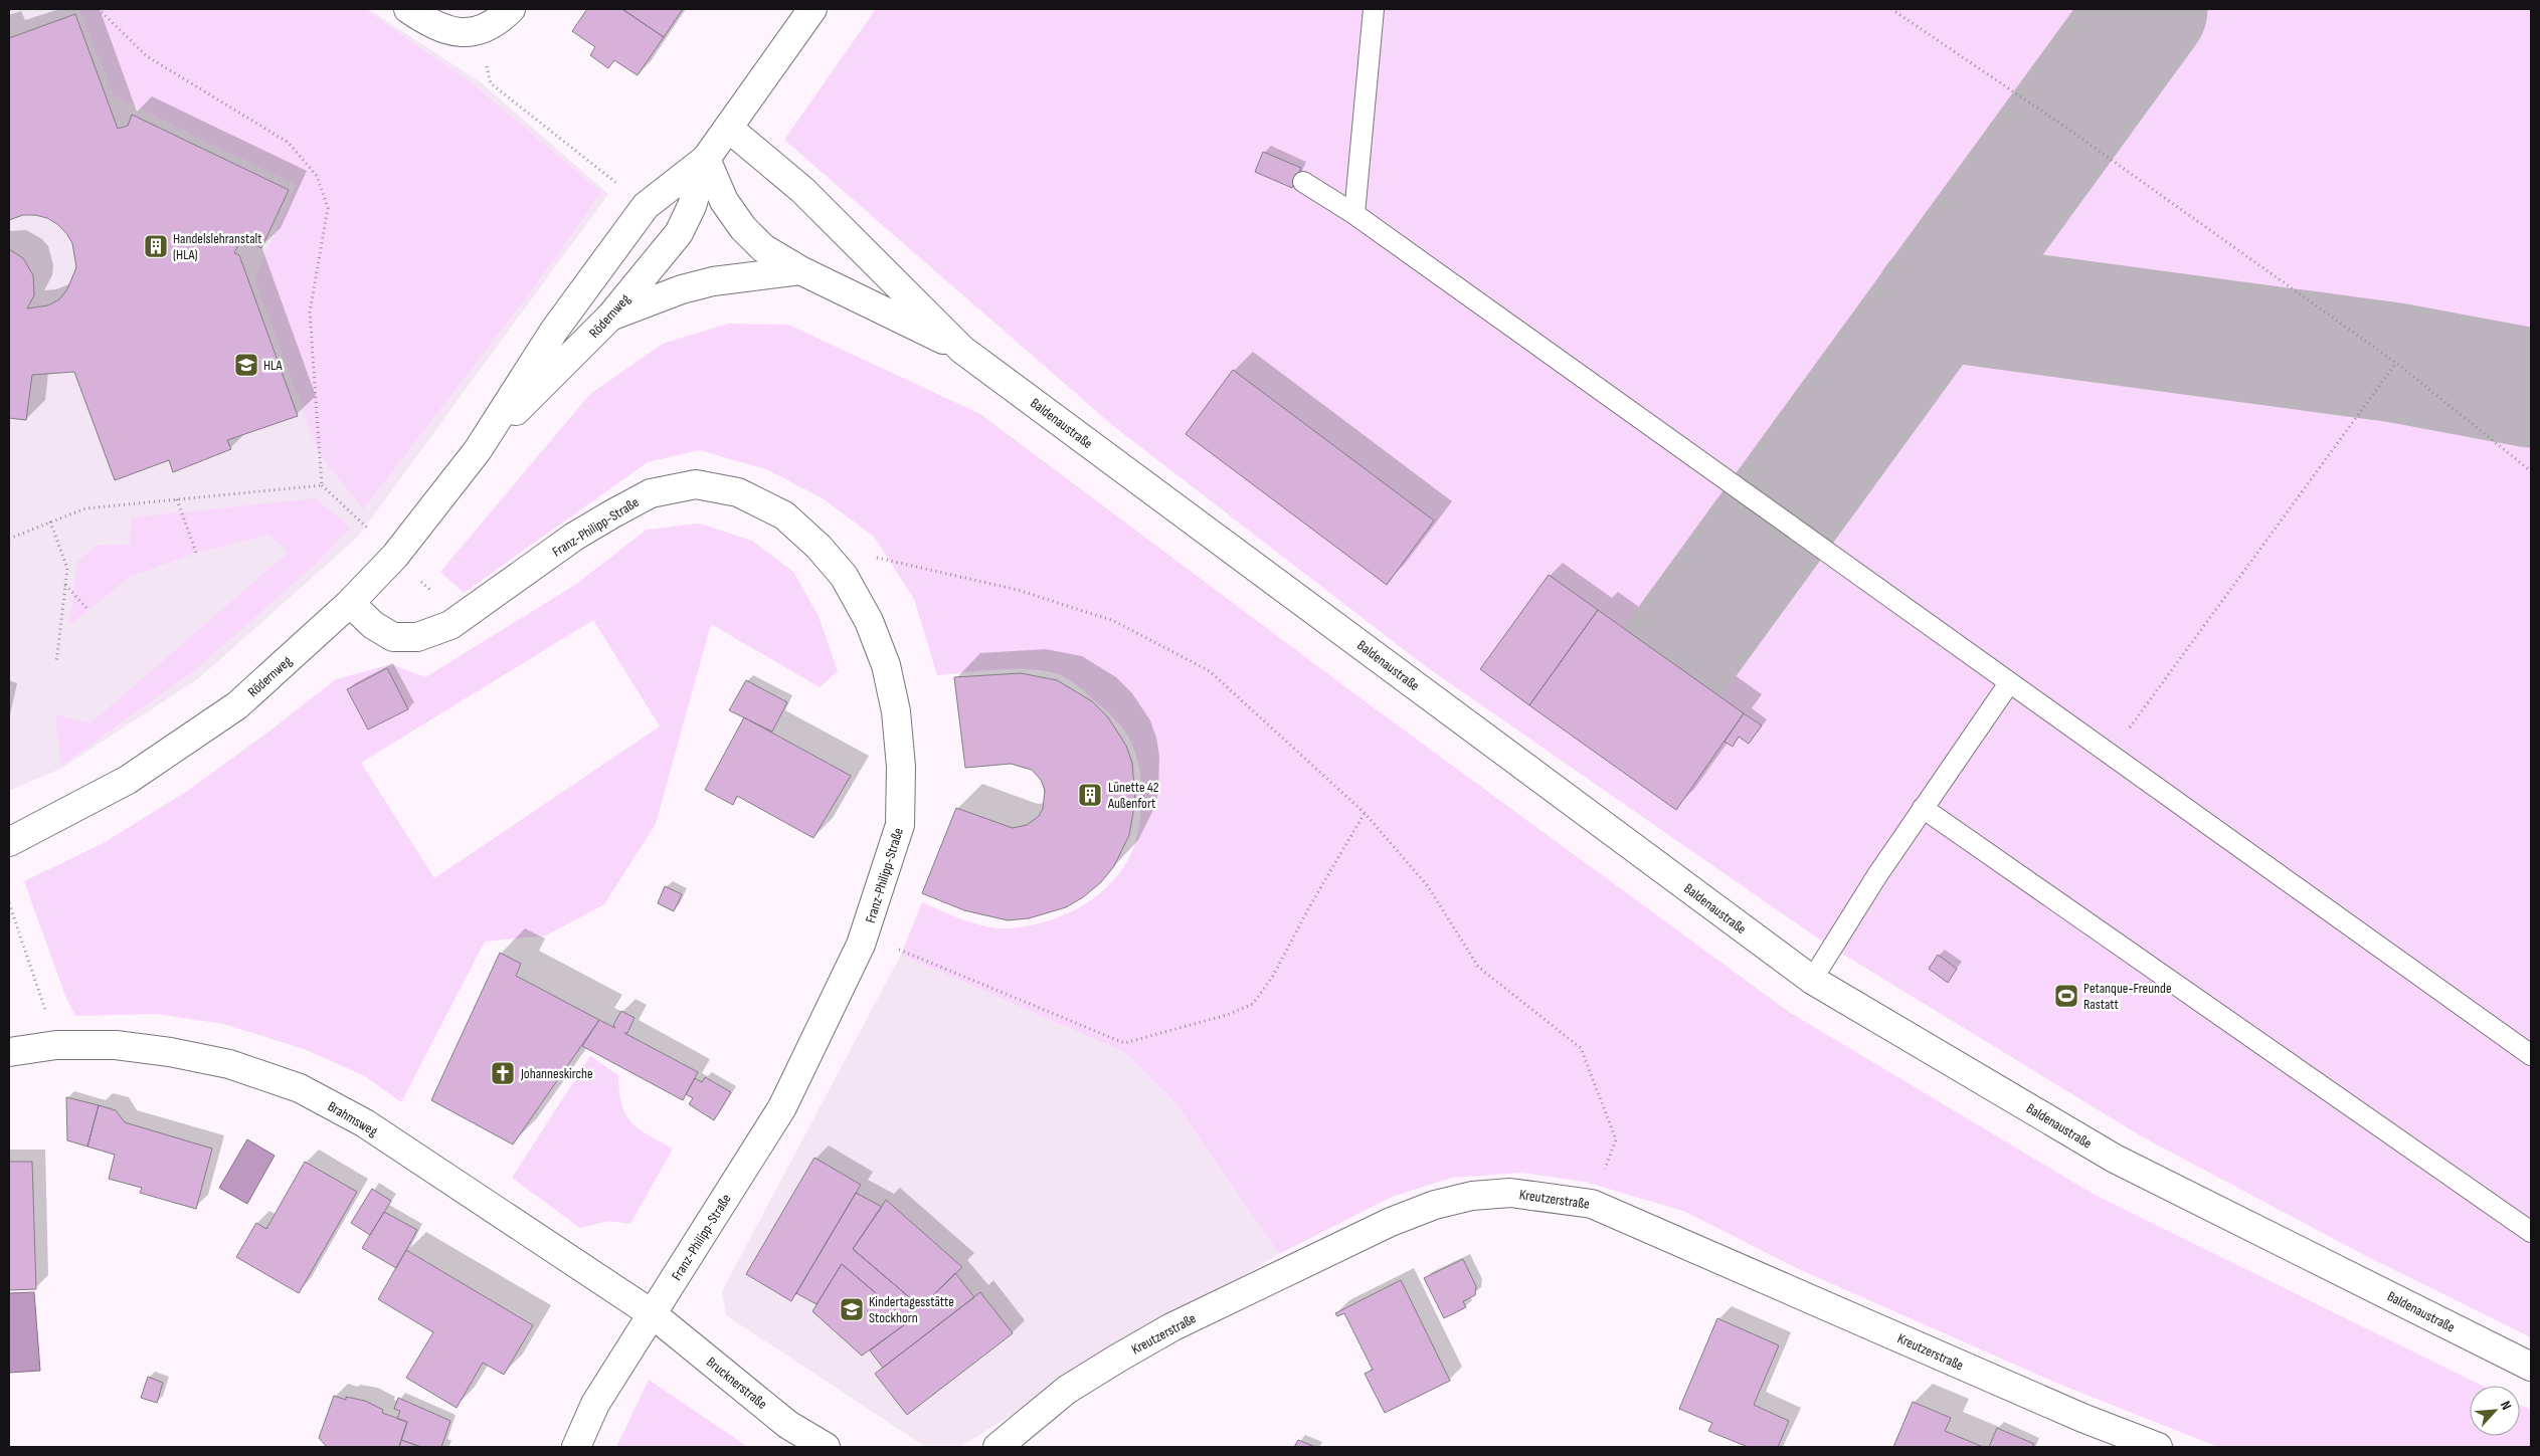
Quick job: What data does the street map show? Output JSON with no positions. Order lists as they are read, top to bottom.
{
  "streets": {
    "street": [
      "Rödernweg",
      "Baldenaustraße",
      "Franz-Philipp-Straße",
      "Brahmsweg",
      "Kreutzerstraße",
      "Brucknerstraße"
    ]
  },
  "crossings": [
    ["Rödernweg", "Baldenaustraße"],
    ["Rödernweg", "Franz-Philipp-Straße"],
    ["Franz-Philipp-Straße", "Brahmsweg"],
    ["Franz-Philipp-Straße", "Brucknerstraße"],
    ["Brahmsweg", "Brucknerstraße"]
  ],
  "places": {
    "building": ["Handelslehranstalt (HLA)", "Lünette 42 Außenfort"],
    "school or university": ["HLA", "Kindertagesstätte Stockhorn"],
    "sports": ["Petanque-Freunde Rastatt"],
    "church": ["Johanneskirche"]
  },
  "north": "top right"
}
